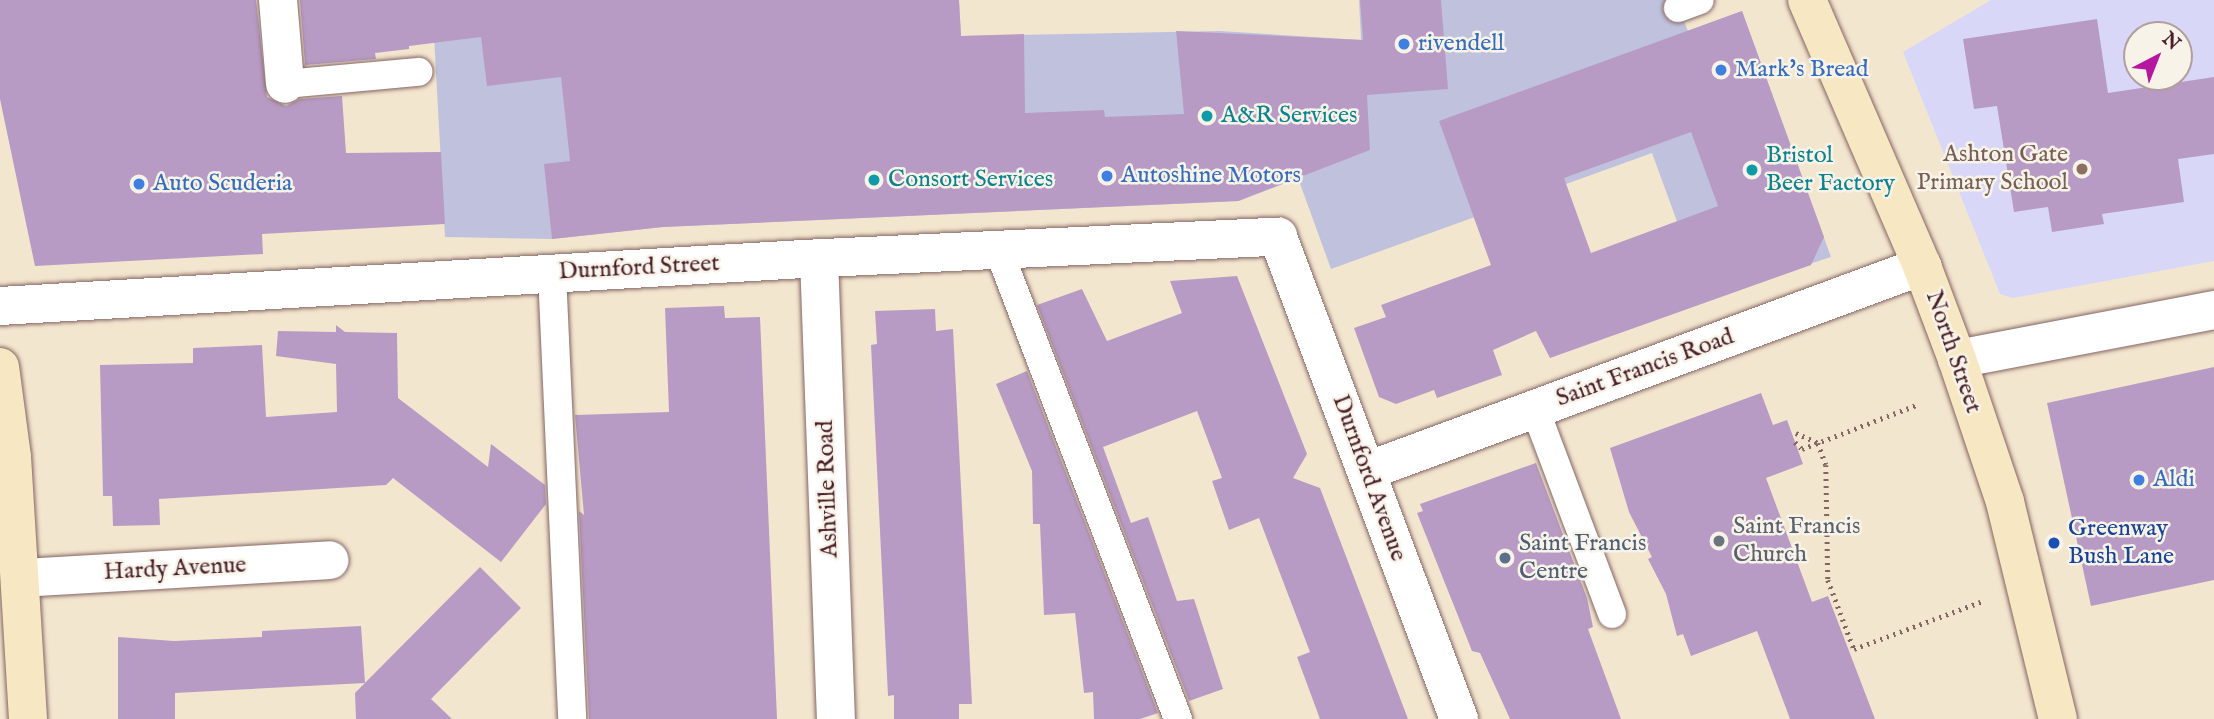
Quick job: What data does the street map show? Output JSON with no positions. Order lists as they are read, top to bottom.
{
  "streets": {
    "main road": ["North Street"],
    "street": [
      "Durnford Street",
      "Saint Francis Road",
      "Durnford Avenue",
      "Ashville Road",
      "Hardy Avenue"
    ]
  },
  "crossings": [
    ["Durnford Street", "Durnford Avenue"],
    ["Durnford Street", "Ashville Road"],
    ["North Street", "Saint Francis Road"],
    ["Saint Francis Road", "Durnford Avenue"]
  ],
  "places": [
    "rivendell",
    "Mark's Bread",
    "A&R Services",
    "Ashton Gate Primary School",
    "Bristol Beer Factory",
    "Autoshine Motors",
    "Consort Services",
    "Auto Scuderia",
    "Aldi",
    "Saint Francis Church",
    "Greenway Bush Lane",
    "Saint Francis Centre"
  ],
  "north": "top right"
}
